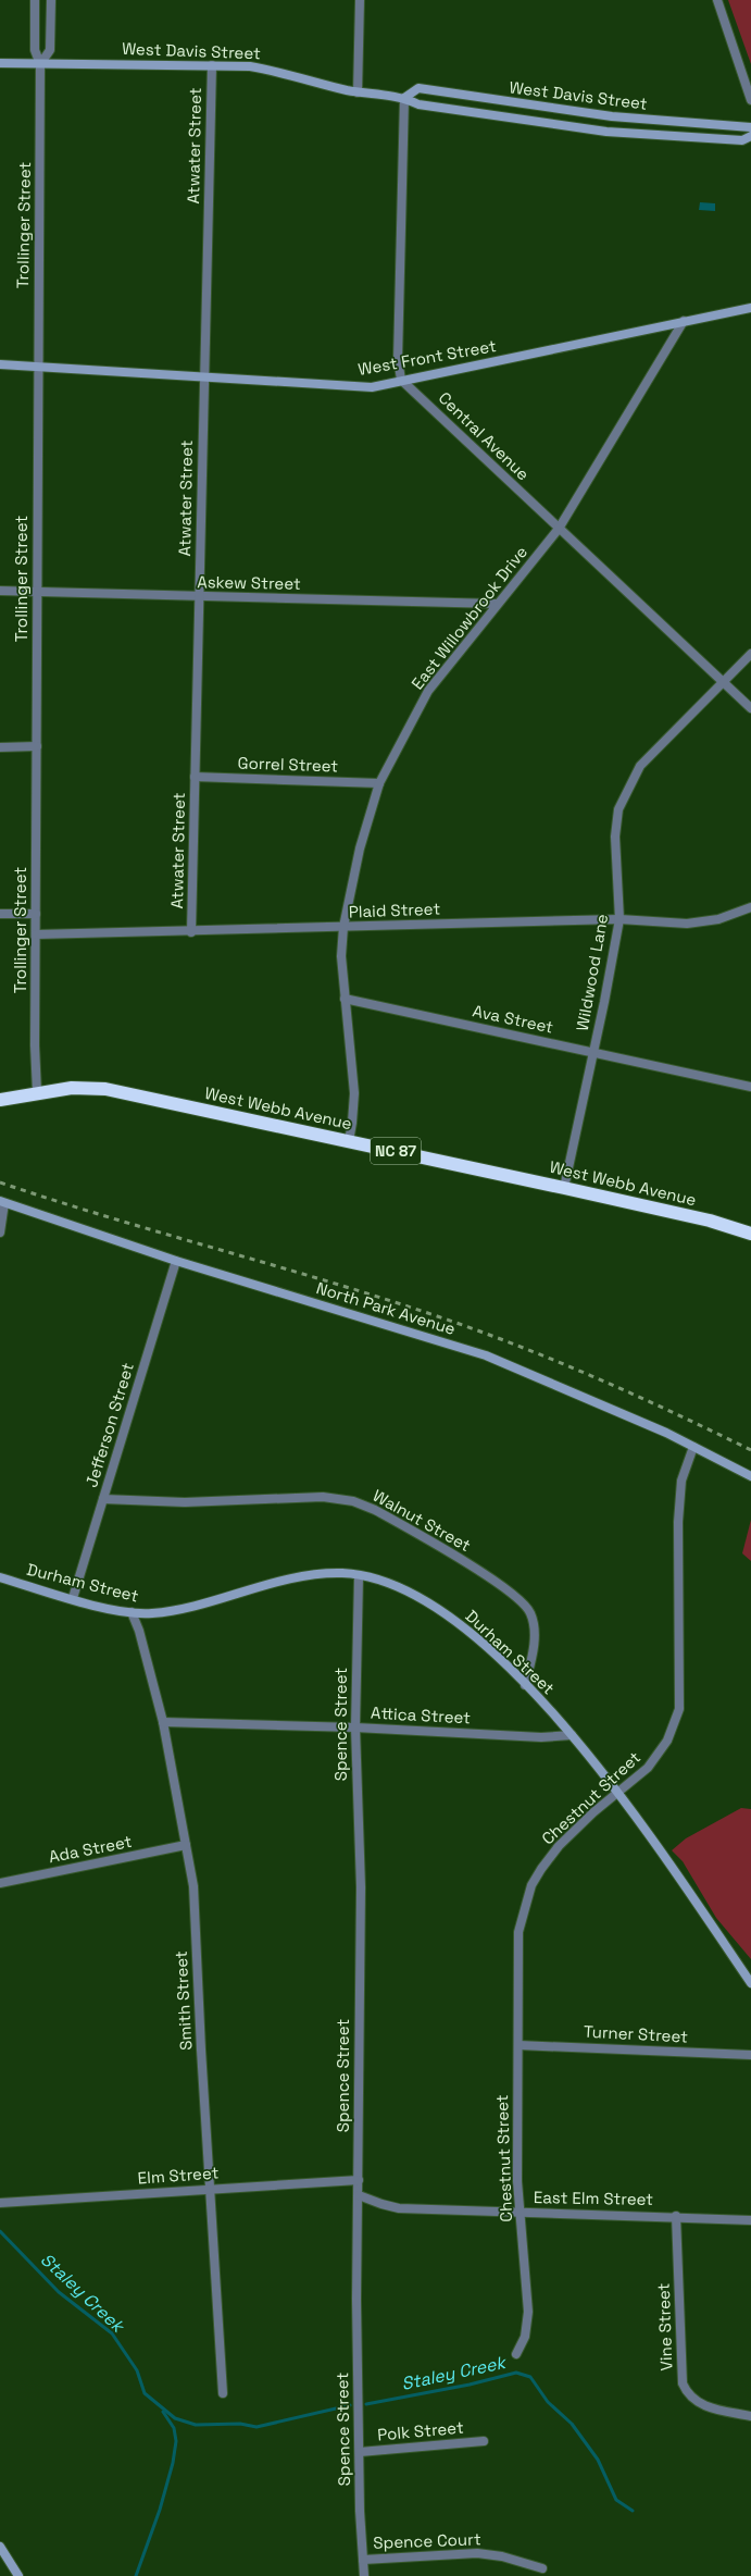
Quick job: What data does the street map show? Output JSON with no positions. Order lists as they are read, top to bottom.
{
  "streets": {
    "highway": ["West Webb Avenue", "NC 87"],
    "street": [
      "West Davis Street",
      "Atwater Street",
      "Trollinger Street",
      "West Front Street",
      "Central Avenue",
      "Askew Street",
      "East Willowbrook Drive",
      "Gorrel Street",
      "Plaid Street",
      "Wildwood Lane",
      "Ava Street",
      "North Park Avenue",
      "Jefferson Street",
      "Walnut Street",
      "Durham Street",
      "Attica Street",
      "Spence Street",
      "Chestnut Street",
      "Ada Street",
      "Smith Street",
      "Turner Street",
      "Elm Street",
      "East Elm Street",
      "Vine Street",
      "Polk Street",
      "Spence Court"
    ]
  },
  "crossings": [
    ["West Davis Street", "Atwater Street"],
    ["West Davis Street", "Trollinger Street"],
    ["Atwater Street", "West Front Street"],
    ["Atwater Street", "Askew Street"],
    ["Atwater Street", "Gorrel Street"],
    ["Atwater Street", "Plaid Street"],
    ["Trollinger Street", "West Front Street"],
    ["Trollinger Street", "Askew Street"],
    ["Trollinger Street", "Plaid Street"],
    ["Trollinger Street", "West Webb Avenue"],
    ["West Front Street", "Central Avenue"],
    ["West Front Street", "East Willowbrook Drive"],
    ["Central Avenue", "East Willowbrook Drive"],
    ["Central Avenue", "Wildwood Lane"],
    ["Askew Street", "East Willowbrook Drive"],
    ["East Willowbrook Drive", "Gorrel Street"],
    ["East Willowbrook Drive", "Plaid Street"],
    ["East Willowbrook Drive", "Ava Street"],
    ["East Willowbrook Drive", "West Webb Avenue"],
    ["Plaid Street", "Wildwood Lane"],
    ["Wildwood Lane", "Ava Street"],
    ["Wildwood Lane", "West Webb Avenue"],
    ["North Park Avenue", "Jefferson Street"],
    ["North Park Avenue", "Chestnut Street"],
    ["Jefferson Street", "Walnut Street"],
    ["Jefferson Street", "Durham Street"],
    ["Walnut Street", "Durham Street"],
    ["Durham Street", "Attica Street"],
    ["Durham Street", "Spence Street"],
    ["Durham Street", "Chestnut Street"],
    ["Durham Street", "Smith Street"],
    ["Attica Street", "Spence Street"],
    ["Attica Street", "Smith Street"],
    ["Spence Street", "Elm Street"],
    ["Spence Street", "East Elm Street"],
    ["Spence Street", "Polk Street"],
    ["Spence Street", "Spence Court"],
    ["Chestnut Street", "Turner Street"],
    ["Chestnut Street", "East Elm Street"],
    ["Ada Street", "Smith Street"],
    ["Smith Street", "Elm Street"],
    ["East Elm Street", "Vine Street"]
  ],
  "water": ["Staley Creek"]
}
